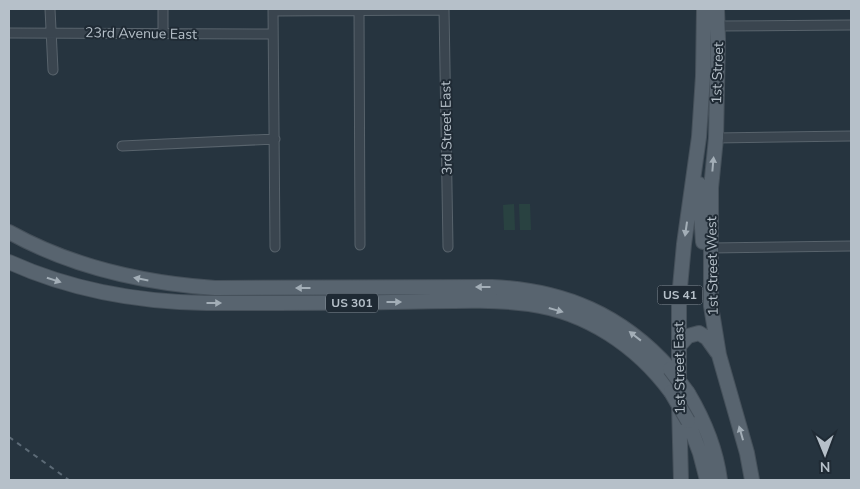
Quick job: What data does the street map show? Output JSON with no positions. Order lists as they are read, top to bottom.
{
  "streets": {
    "main road": [
      "1st Street",
      "1st Street West",
      "US 41",
      "US 301",
      "1st Street East"
    ],
    "street": ["23rd Avenue East", "3rd Street East"]
  },
  "crossings": [
    ["1st Street", "1st Street West"],
    ["1st Street", "1st Street East"]
  ],
  "north": "bottom"
}
